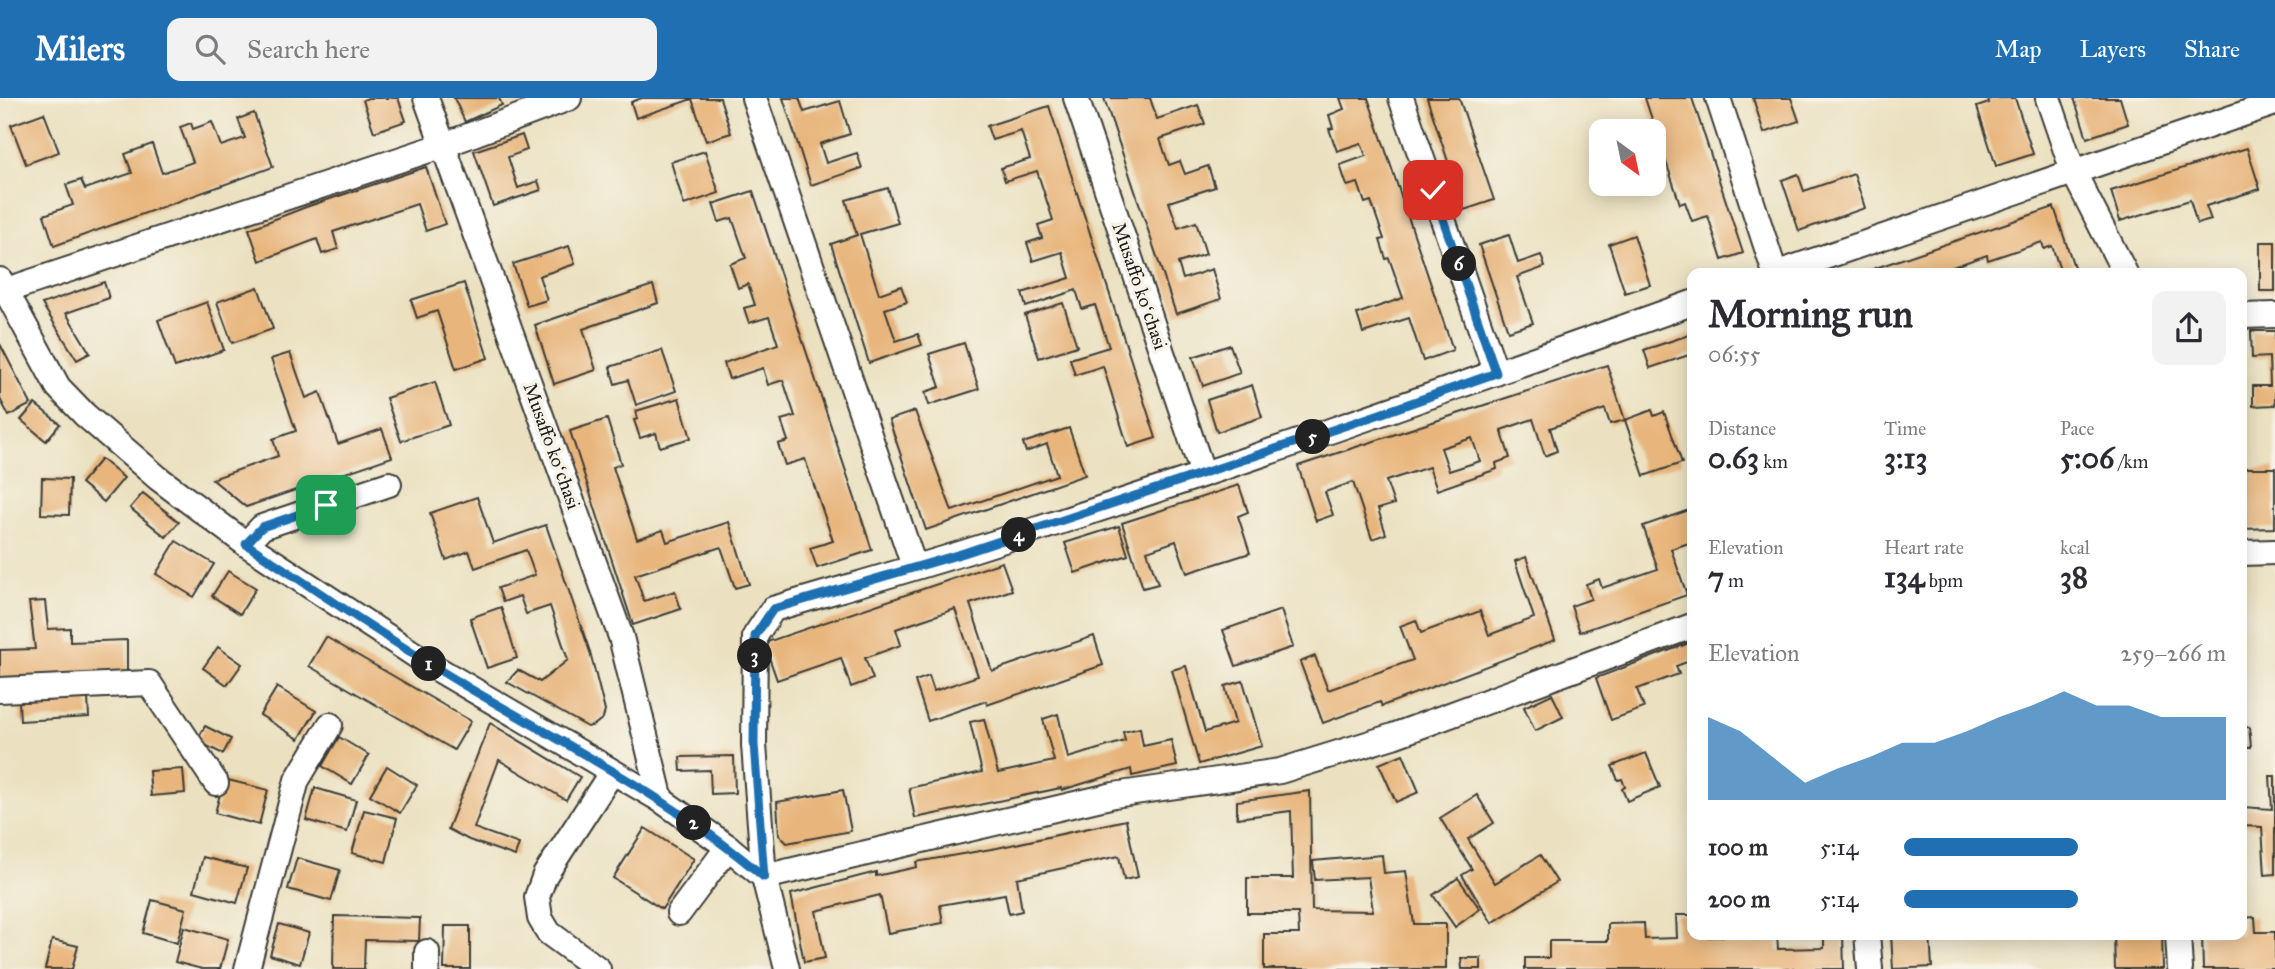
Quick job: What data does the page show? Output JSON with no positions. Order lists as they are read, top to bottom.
{
  "streets": {
    "street": ["Musaffo koʻchasi"]
  },
  "north": "bottom right",
  "page": {
    "header": "Milers",
    "search": "Search here",
    "nav": ["Map", "Layers", "Share"],
    "pins": [
      "6",
      "5",
      "4",
      "3",
      "1",
      "2"
    ],
    "heading": ["Morning run", "06:55"],
    "stats": [
      ["Distance", "0.63 km"],
      ["Time", "3:13"],
      ["Pace", "5:06 /km"],
      ["Elevation", "7 m"],
      ["Heart rate", "134 bpm"],
      ["kcal", "38"]
    ],
    "chart": ["Elevation", "259–266 m"],
    "list": [
      {
        "name": "100 m",
        "note": "5:14"
      },
      {
        "name": "200 m",
        "note": "5:14"
      }
    ]
  }
}
